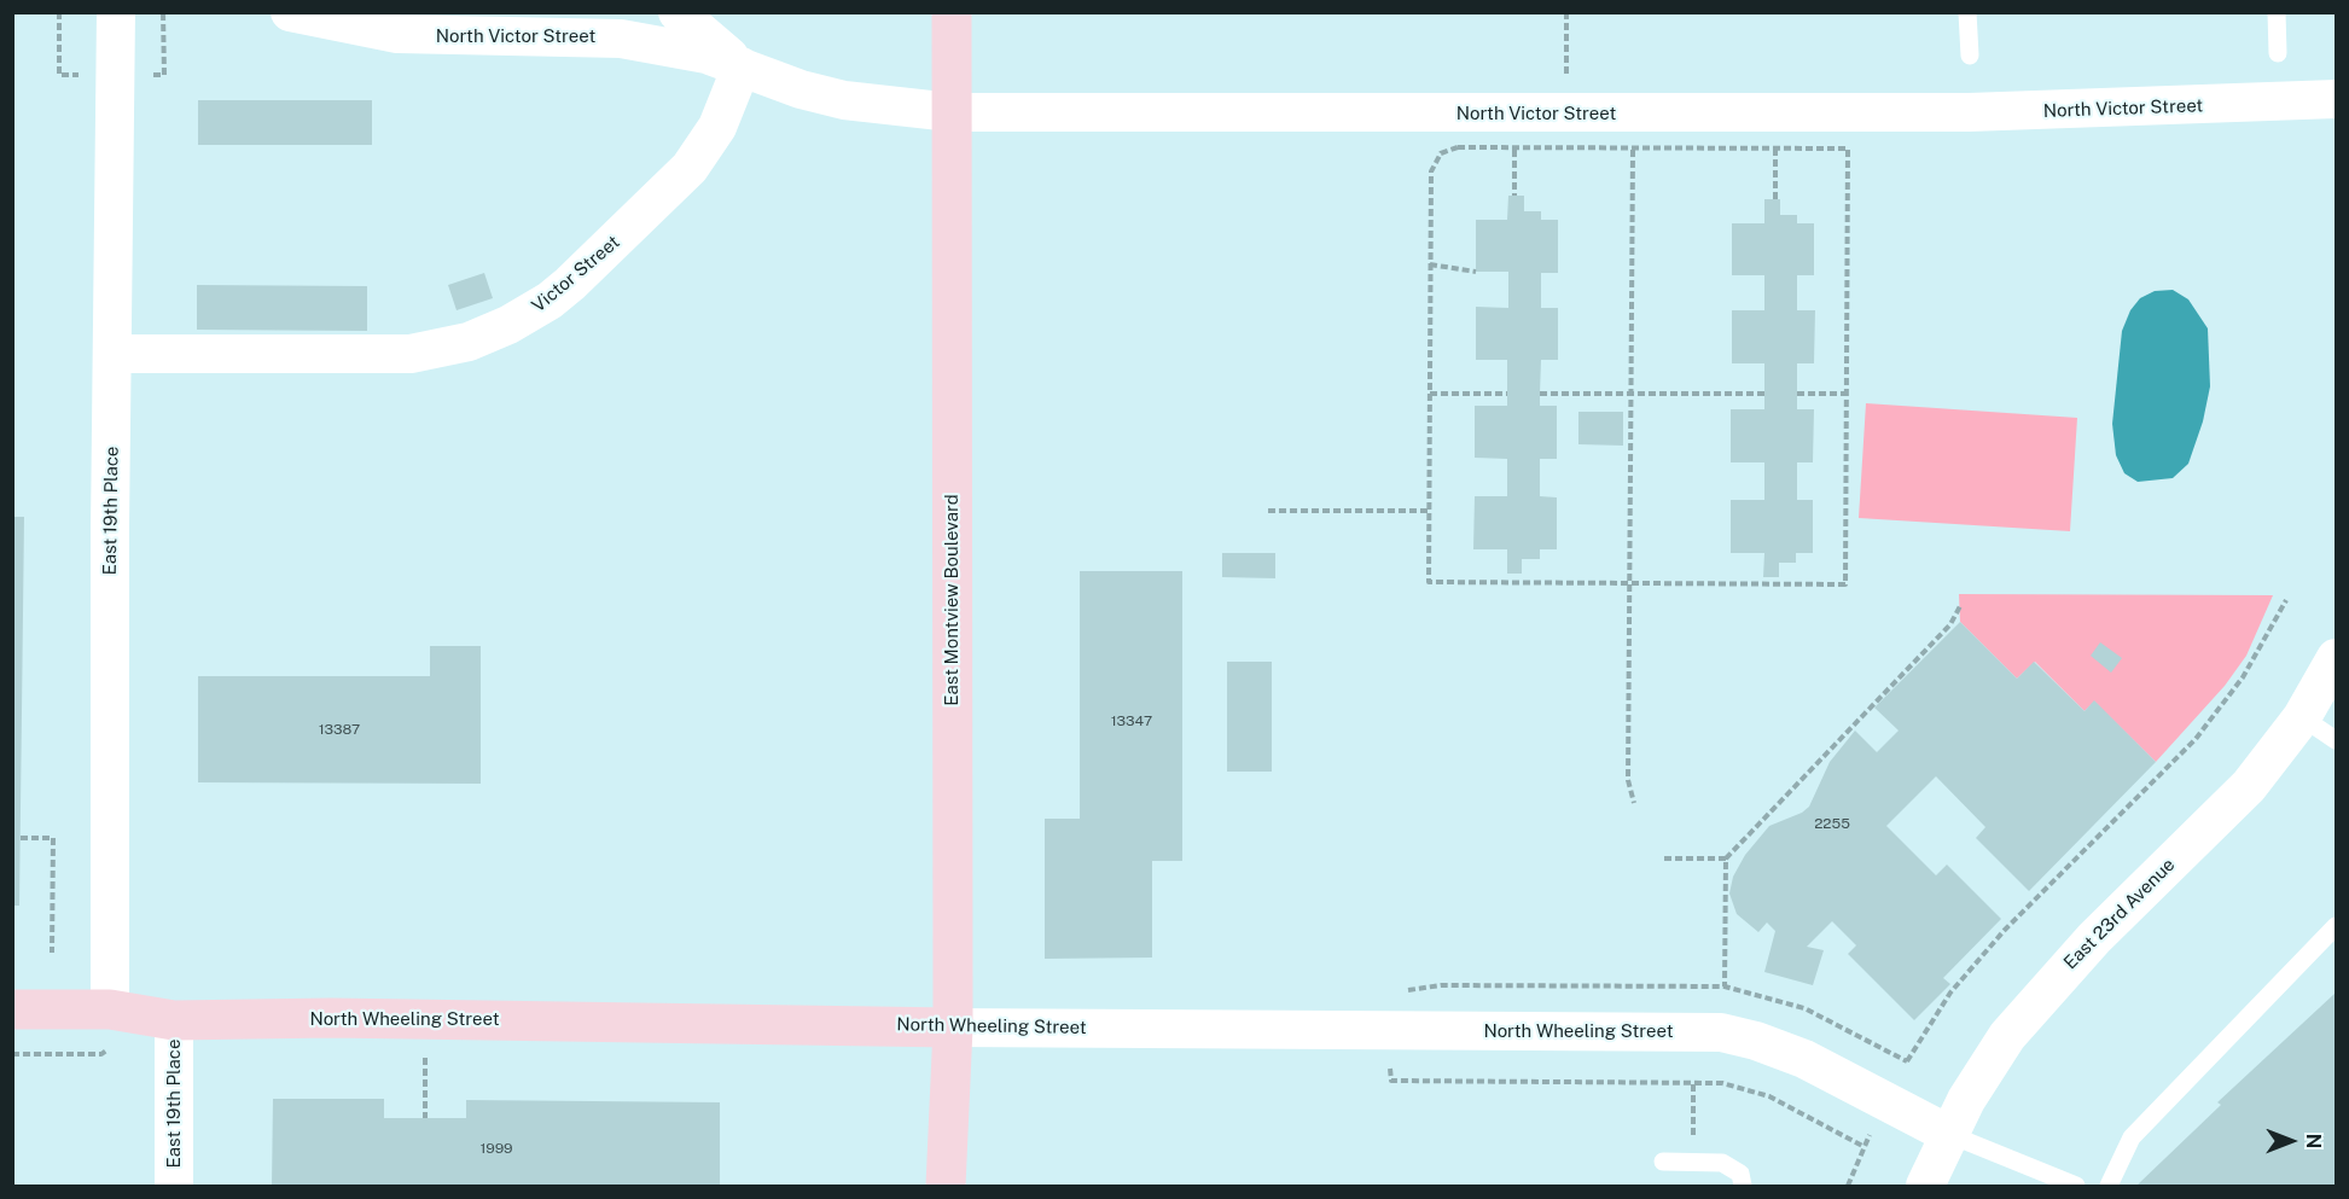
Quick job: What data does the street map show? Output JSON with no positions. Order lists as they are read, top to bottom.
{
  "streets": {
    "street": [
      "North Victor Street",
      "Victor Street",
      "East 19th Place",
      "East Montview Boulevard",
      "East 23rd Avenue",
      "North Wheeling Street"
    ]
  },
  "crossings": [
    ["North Victor Street", "Victor Street"],
    ["North Victor Street", "East Montview Boulevard"],
    ["Victor Street", "East 19th Place"],
    ["East 19th Place", "North Wheeling Street"],
    ["East Montview Boulevard", "North Wheeling Street"],
    ["East 23rd Avenue", "North Wheeling Street"]
  ],
  "house_numbers": [
    "13347",
    "13387",
    "2255",
    "1999"
  ],
  "north": "right"
}
